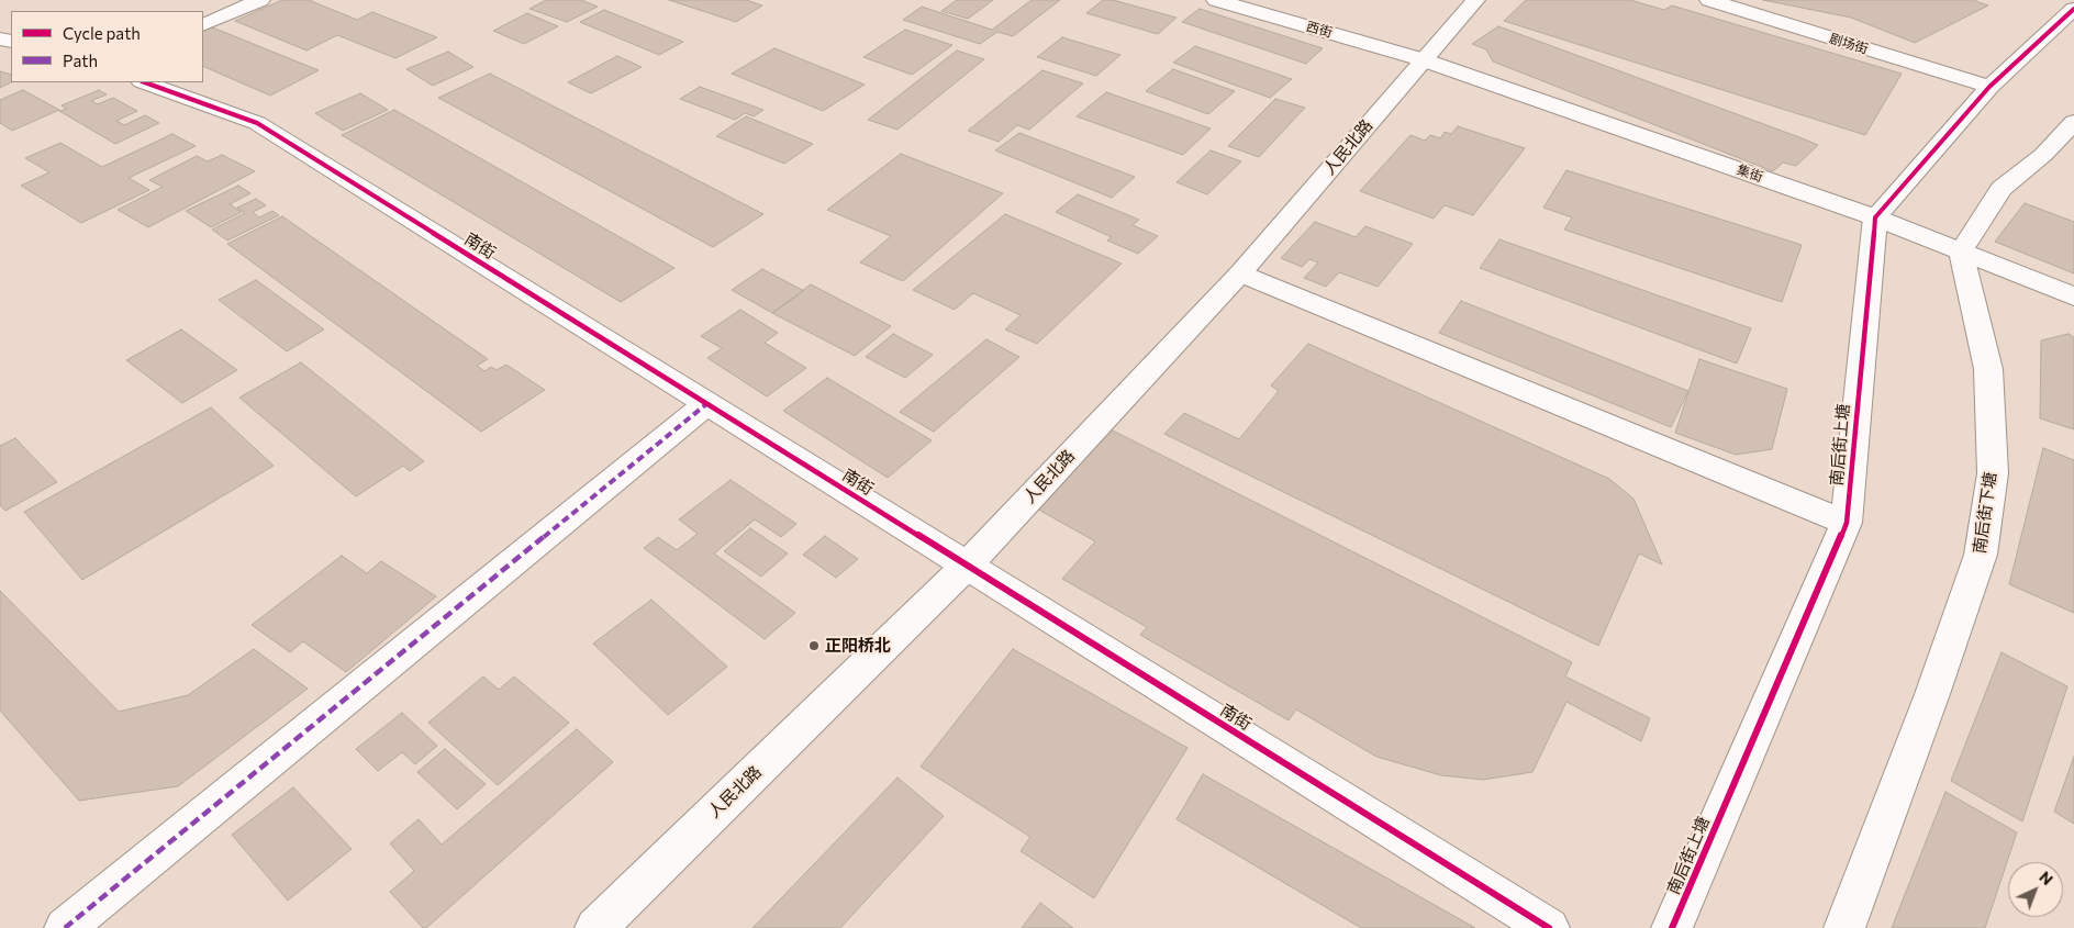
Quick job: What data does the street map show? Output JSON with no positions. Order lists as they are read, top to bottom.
{
  "streets": {
    "street": [
      "西街",
      "剧场街",
      "人民北路",
      "集街",
      "南街",
      "南后街上塘",
      "南后街下塘"
    ]
  },
  "crossings": [
    ["西街", "人民北路"],
    ["西街", "集街"],
    ["人民北路", "集街"],
    ["人民北路", "南街"],
    ["集街", "南后街上塘"],
    ["集街", "南后街下塘"]
  ],
  "places": ["正阳桥北"],
  "legend": ["Cycle path", "Path"],
  "north": "top right"
}
